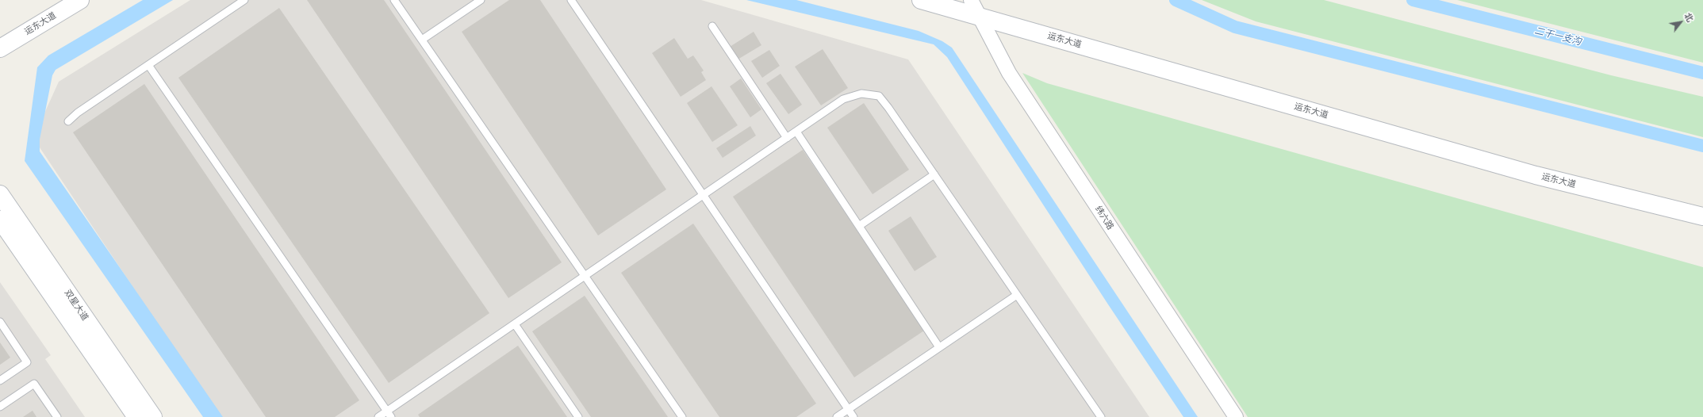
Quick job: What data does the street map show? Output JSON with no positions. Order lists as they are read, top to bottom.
{
  "streets": {
    "street": ["运东大道", "纬六路", "双星大道"]
  },
  "crossings": [
    ["运东大道", "纬六路"]
  ],
  "water": ["二干一支沟"],
  "north": "top right"
}
